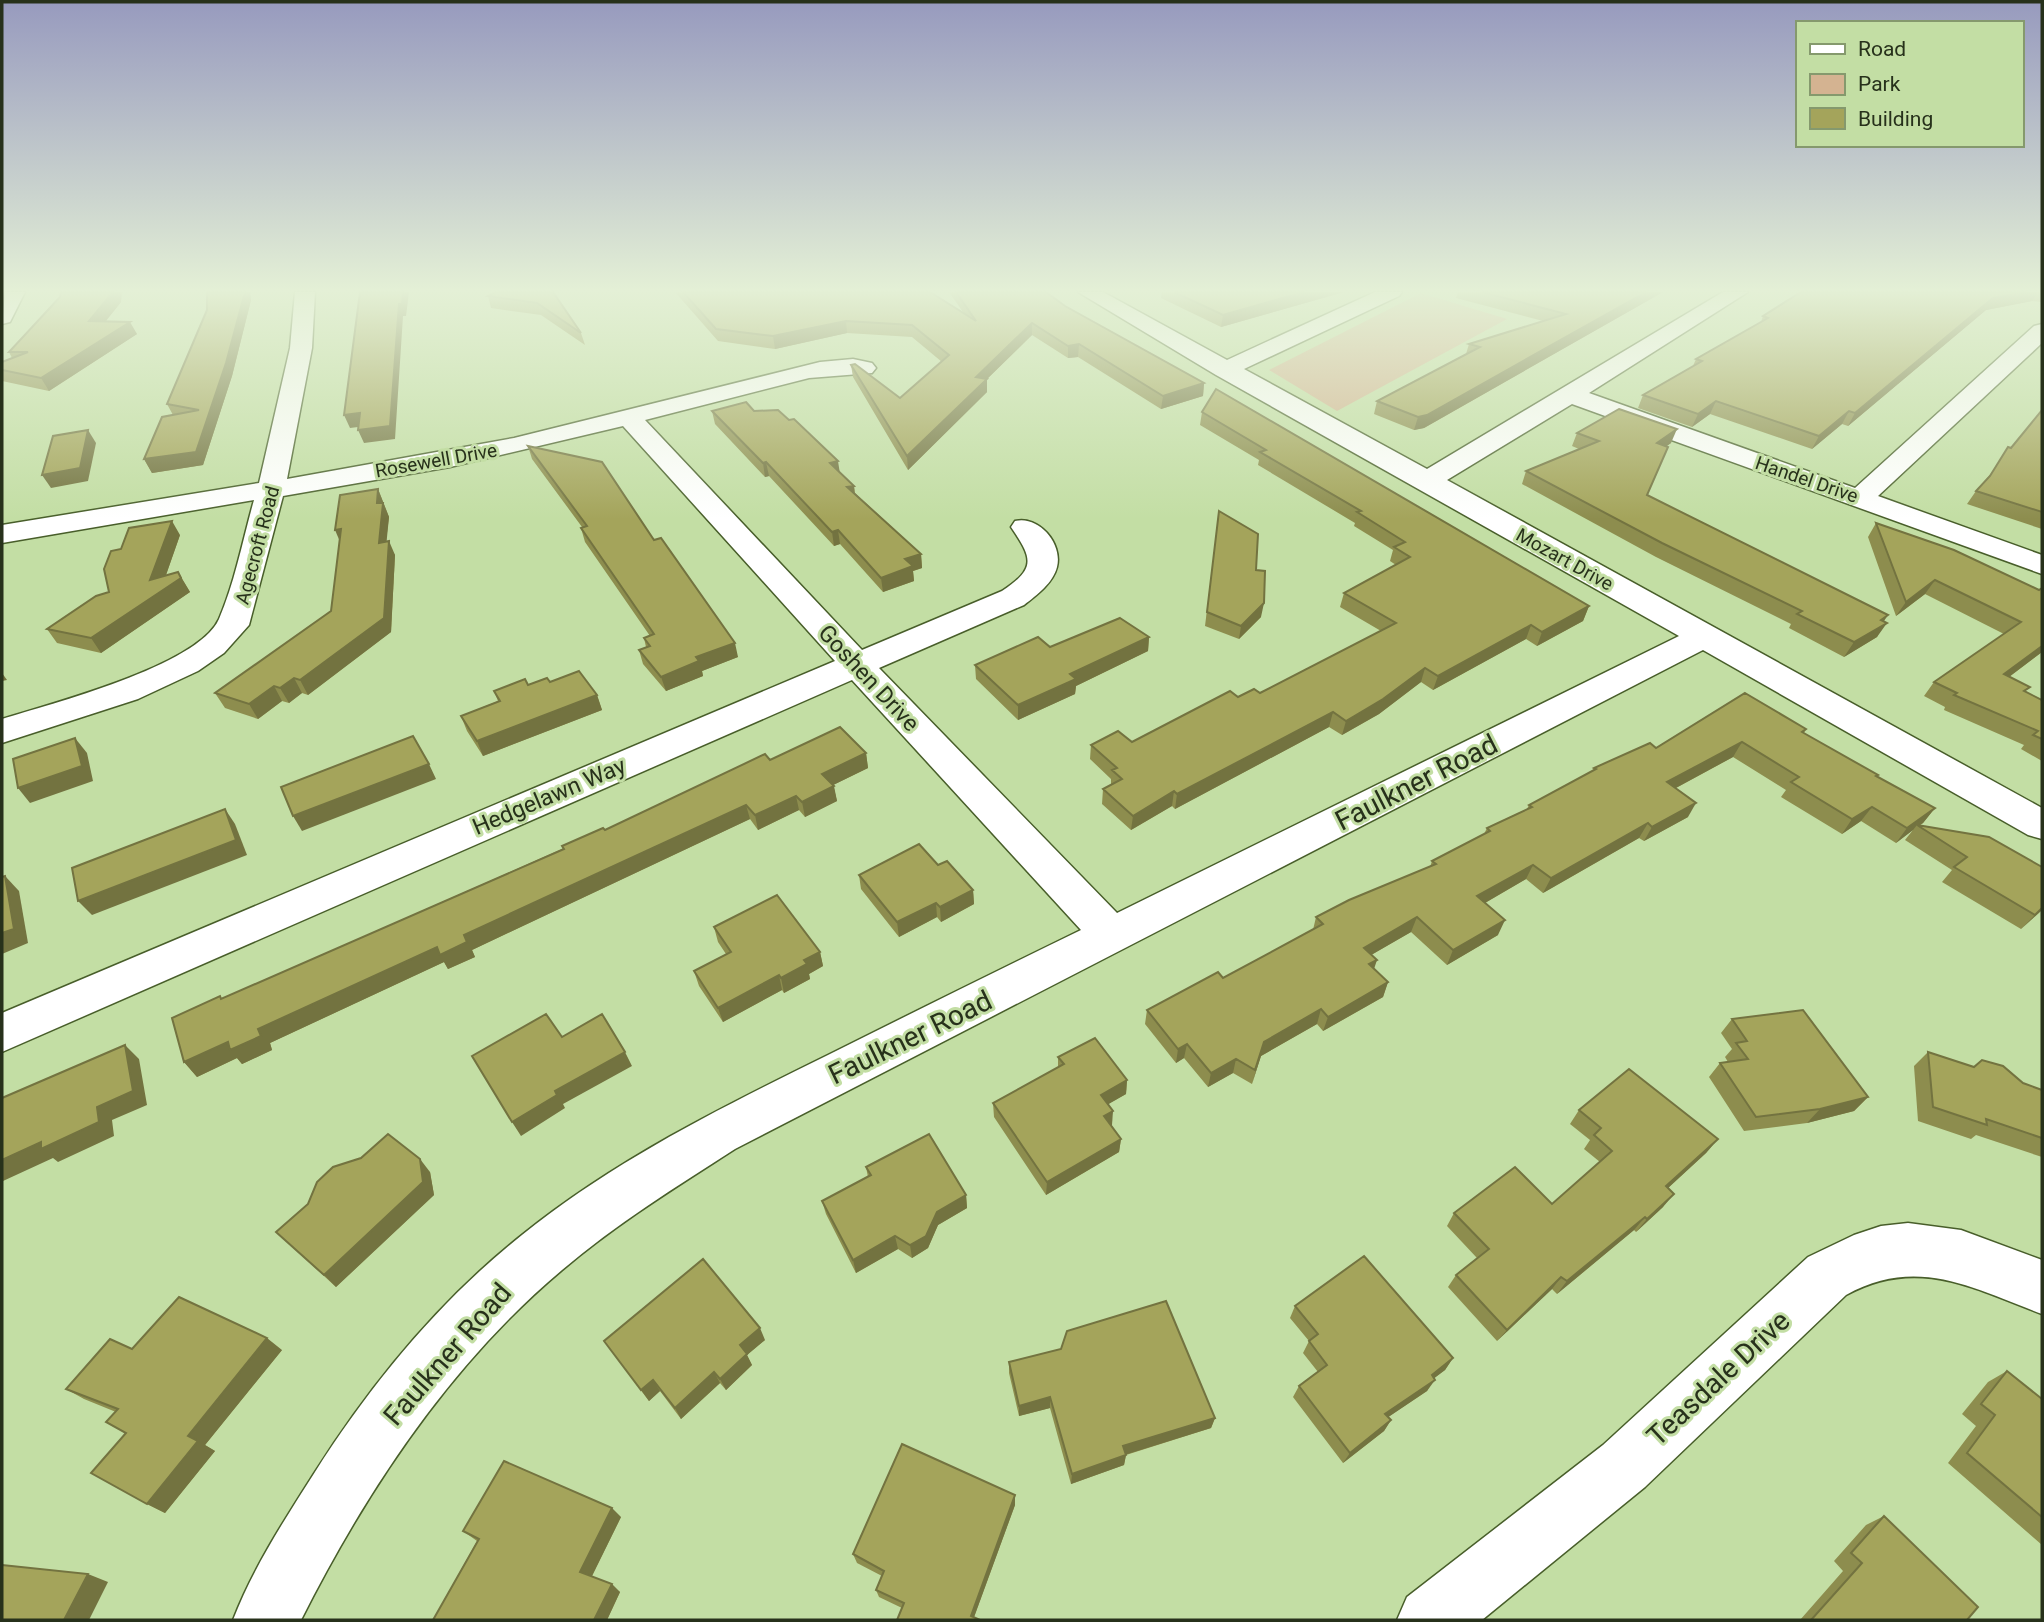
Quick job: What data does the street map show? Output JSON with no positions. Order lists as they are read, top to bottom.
{
  "streets": {
    "street": [
      "Rosewell Drive",
      "Handel Drive",
      "Agecroft Road",
      "Mozart Drive",
      "Goshen Drive",
      "Faulkner Road",
      "Hedgelawn Way",
      "Teasdale Drive"
    ]
  },
  "crossings": [
    ["Rosewell Drive", "Agecroft Road"],
    ["Rosewell Drive", "Goshen Drive"],
    ["Mozart Drive", "Faulkner Road"],
    ["Goshen Drive", "Faulkner Road"],
    ["Goshen Drive", "Hedgelawn Way"]
  ],
  "legend": ["Road", "Park", "Building"]
}
